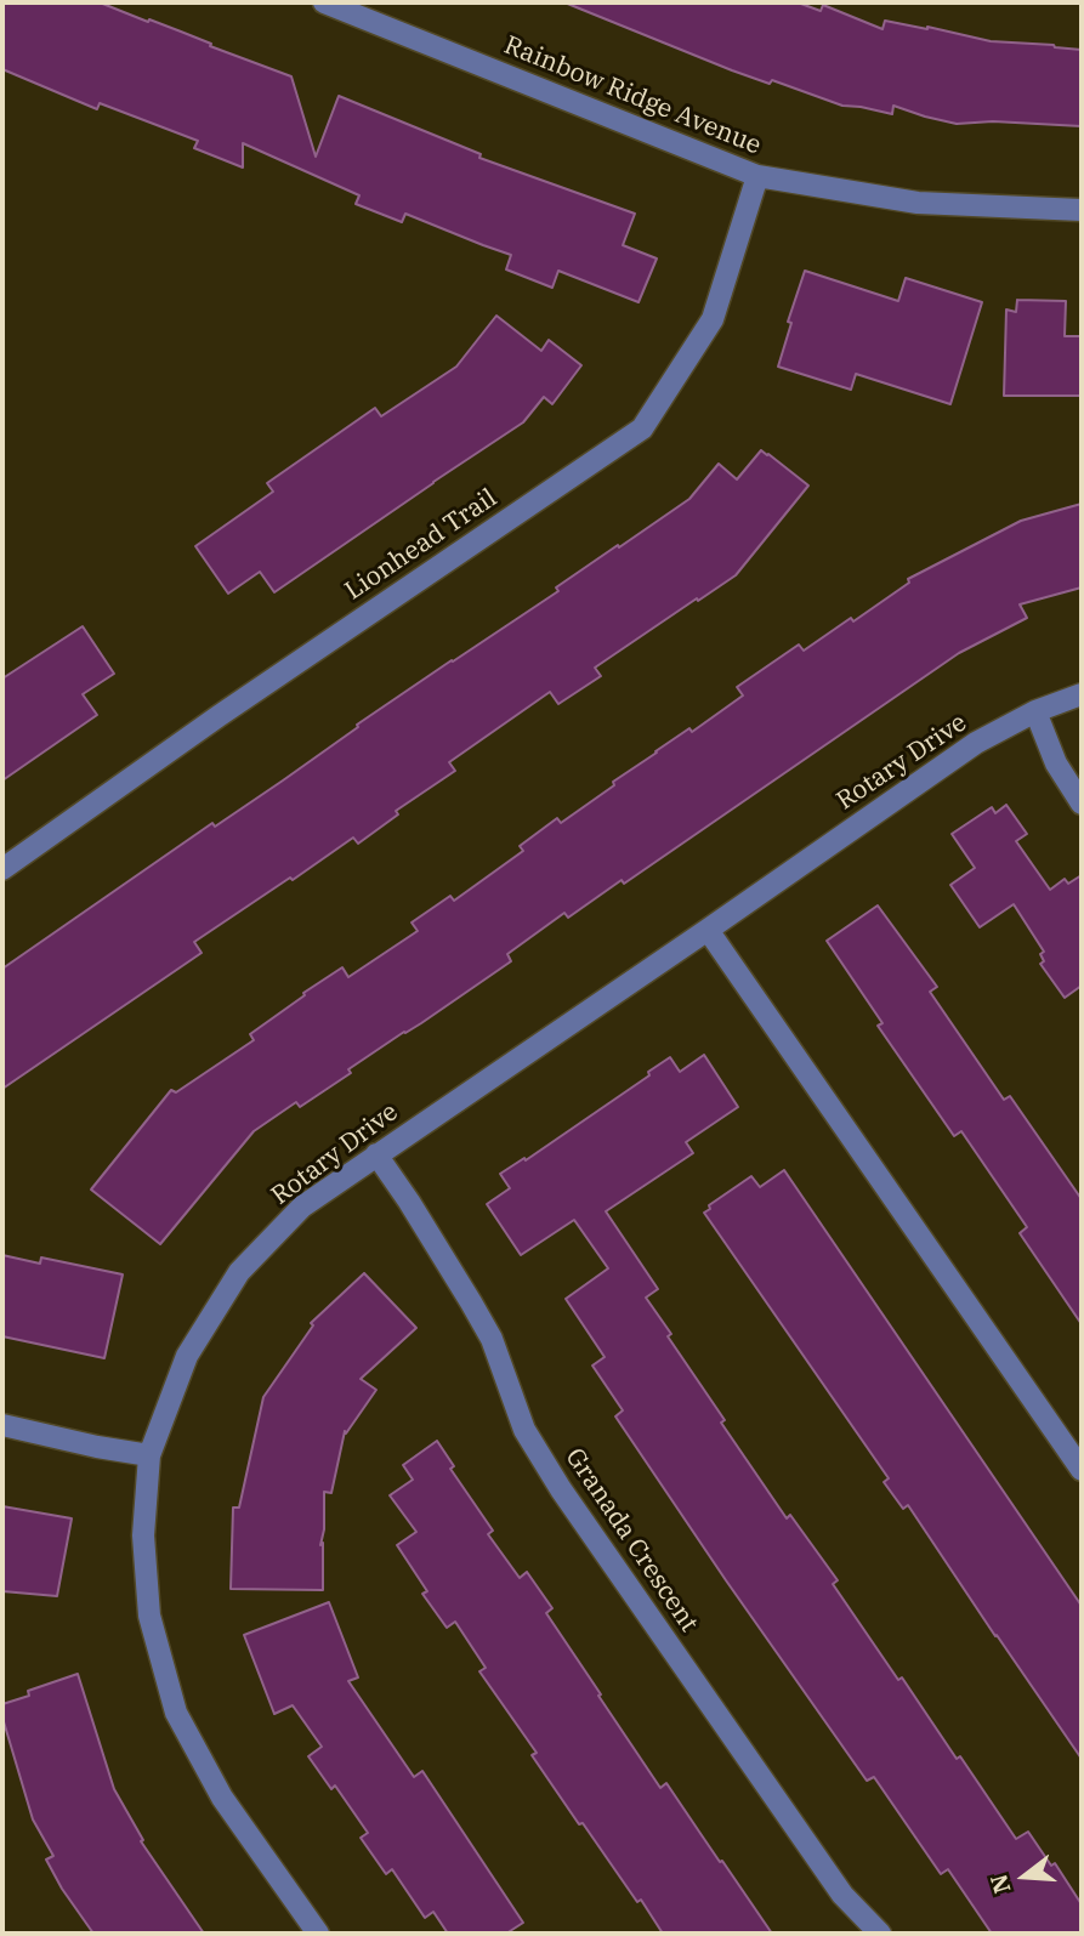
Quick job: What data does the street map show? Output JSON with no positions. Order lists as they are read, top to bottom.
{
  "streets": {
    "street": [
      "Rainbow Ridge Avenue",
      "Lionhead Trail",
      "Rotary Drive",
      "Granada Crescent"
    ]
  },
  "crossings": [
    ["Rainbow Ridge Avenue", "Lionhead Trail"],
    ["Rotary Drive", "Granada Crescent"]
  ],
  "north": "left"
}
